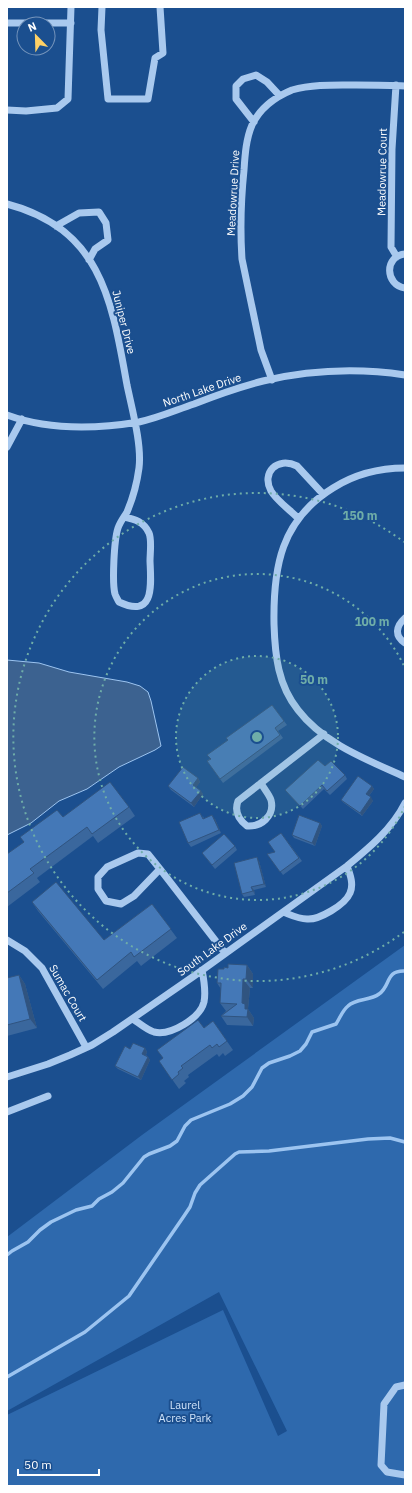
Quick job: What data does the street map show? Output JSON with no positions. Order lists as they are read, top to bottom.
{
  "streets": {
    "street": [
      "Meadowrue Court",
      "Meadowrue Drive",
      "Juniper Drive",
      "North Lake Drive",
      "South Lake Drive",
      "Sumac Court"
    ]
  },
  "crossings": [
    ["Meadowrue Court", "Meadowrue Drive"],
    ["Meadowrue Drive", "North Lake Drive"],
    ["Juniper Drive", "North Lake Drive"],
    ["South Lake Drive", "Sumac Court"]
  ],
  "parks": ["Laurel Acres Park"],
  "scale_bar": "50 m",
  "north": "top left",
  "rings": ["150 m", "100 m", "50 m"]
}
